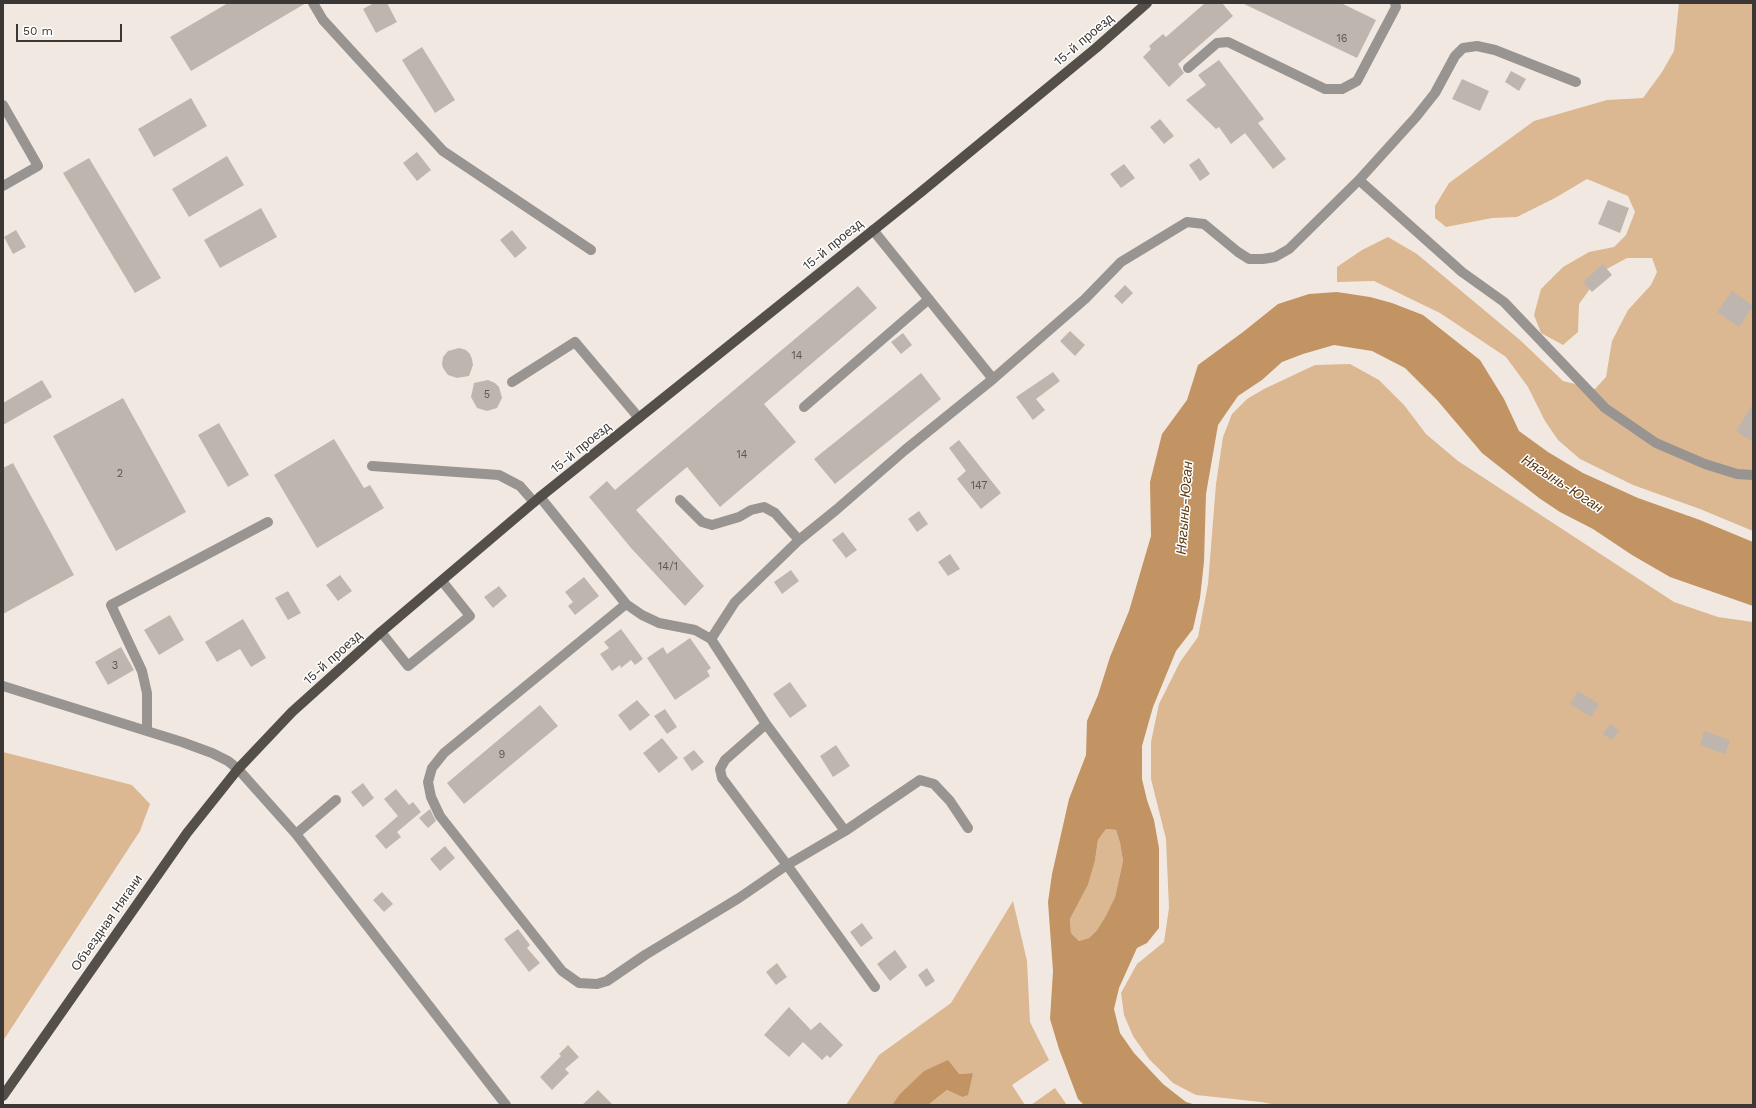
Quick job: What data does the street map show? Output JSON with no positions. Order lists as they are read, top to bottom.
{
  "streets": {
    "main road": ["15-й проезд", "Объездная Нягани"]
  },
  "crossings": [
    ["15-й проезд", "Объездная Нягани"]
  ],
  "water": ["Нягынь-Юган"],
  "house_numbers": [
    "16",
    "14",
    "5",
    "14",
    "2",
    "147",
    "14/1",
    "3",
    "9"
  ],
  "scale_bar": "50 m"
}
